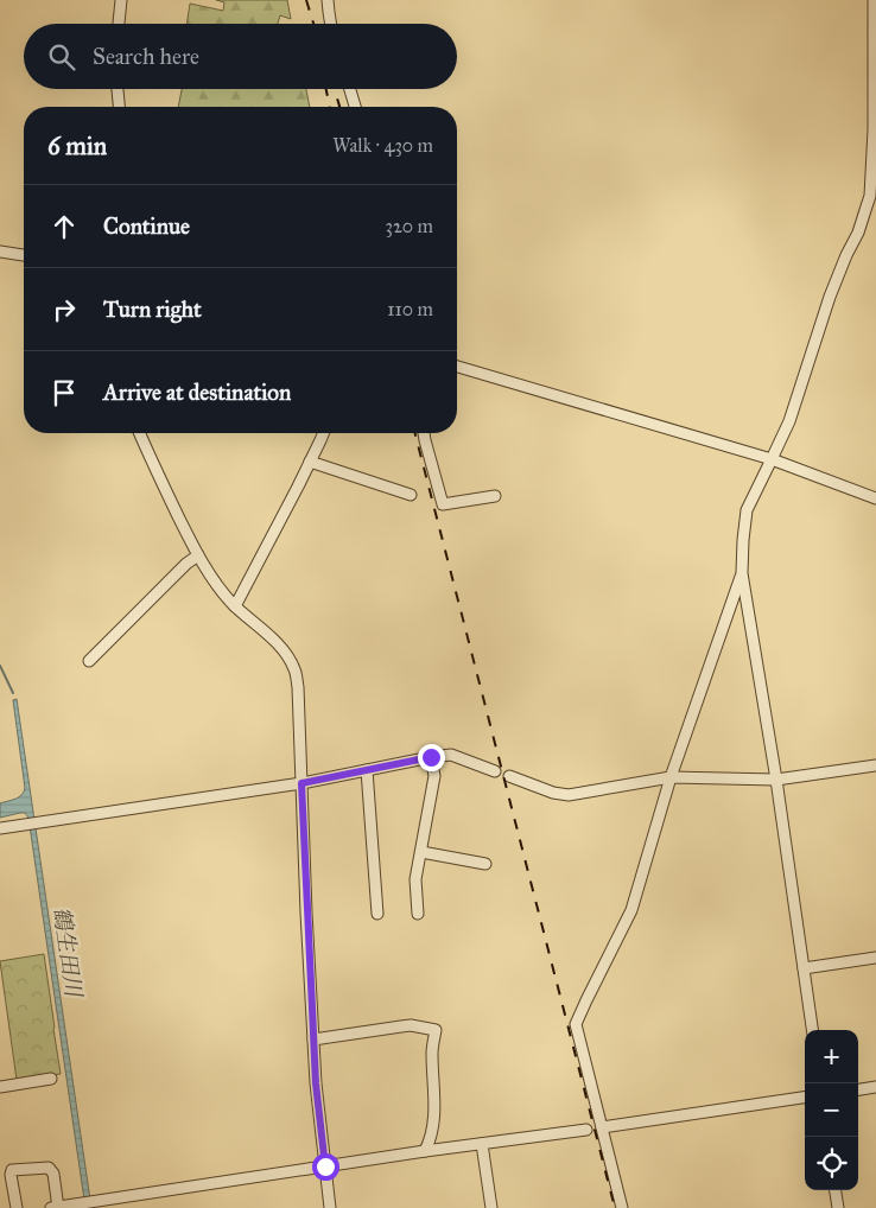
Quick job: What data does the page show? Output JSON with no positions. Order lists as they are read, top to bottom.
{
  "water": ["鶴生田川"],
  "page": {
    "search": "Search here",
    "heading": ["6 min", "Walk · 430 m"],
    "list": [
      ["Continue", "320 m"],
      ["Turn right", "110 m"],
      "Arrive at destination"
    ],
    "map_buttons": ["+", "−"]
  }
}
